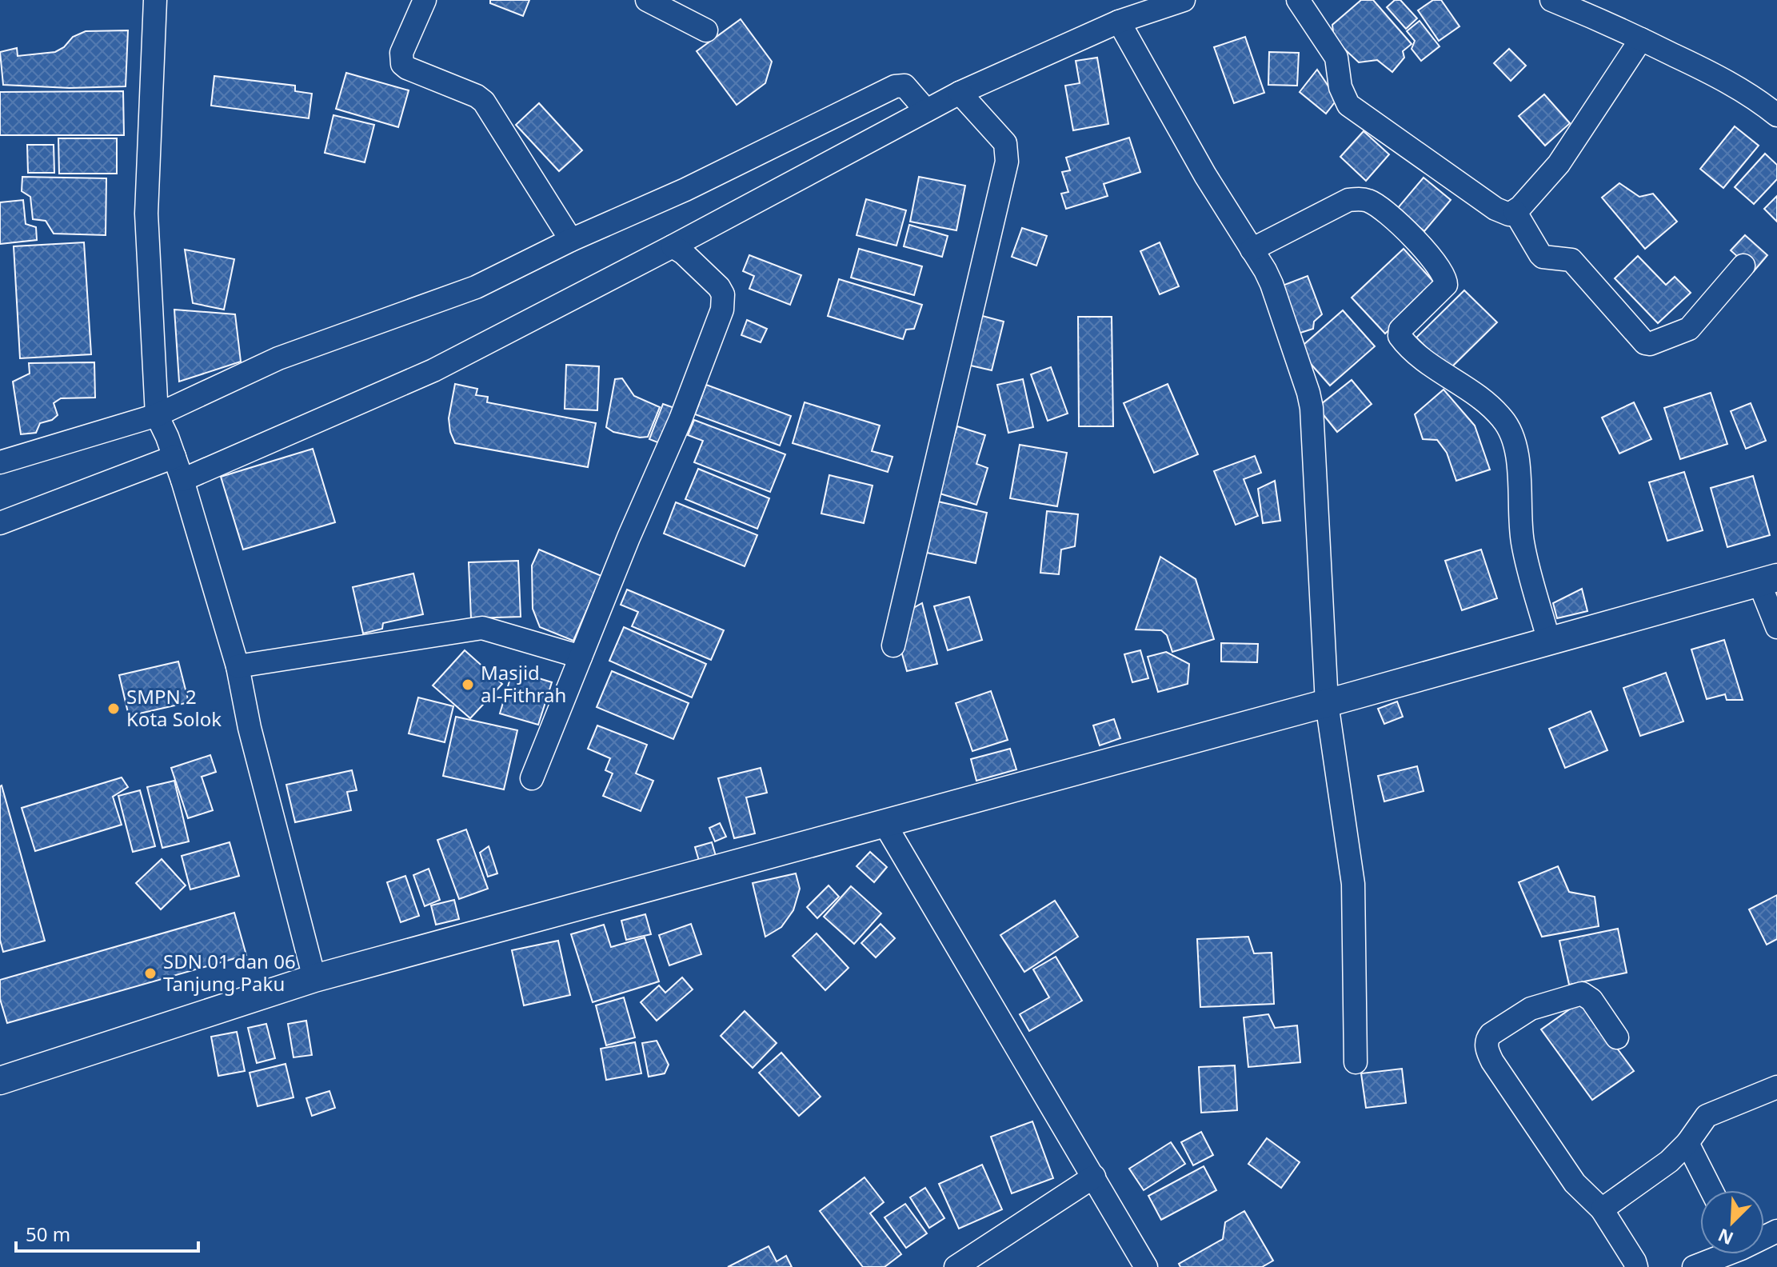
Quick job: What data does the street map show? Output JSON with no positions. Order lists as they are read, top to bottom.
{
  "places": ["Masjid al-Fithrah", "SMPN 2 Kota Solok", "SDN 01 dan 06 Tanjung Paku"],
  "scale_bar": "50 m",
  "north": "bottom left"
}
